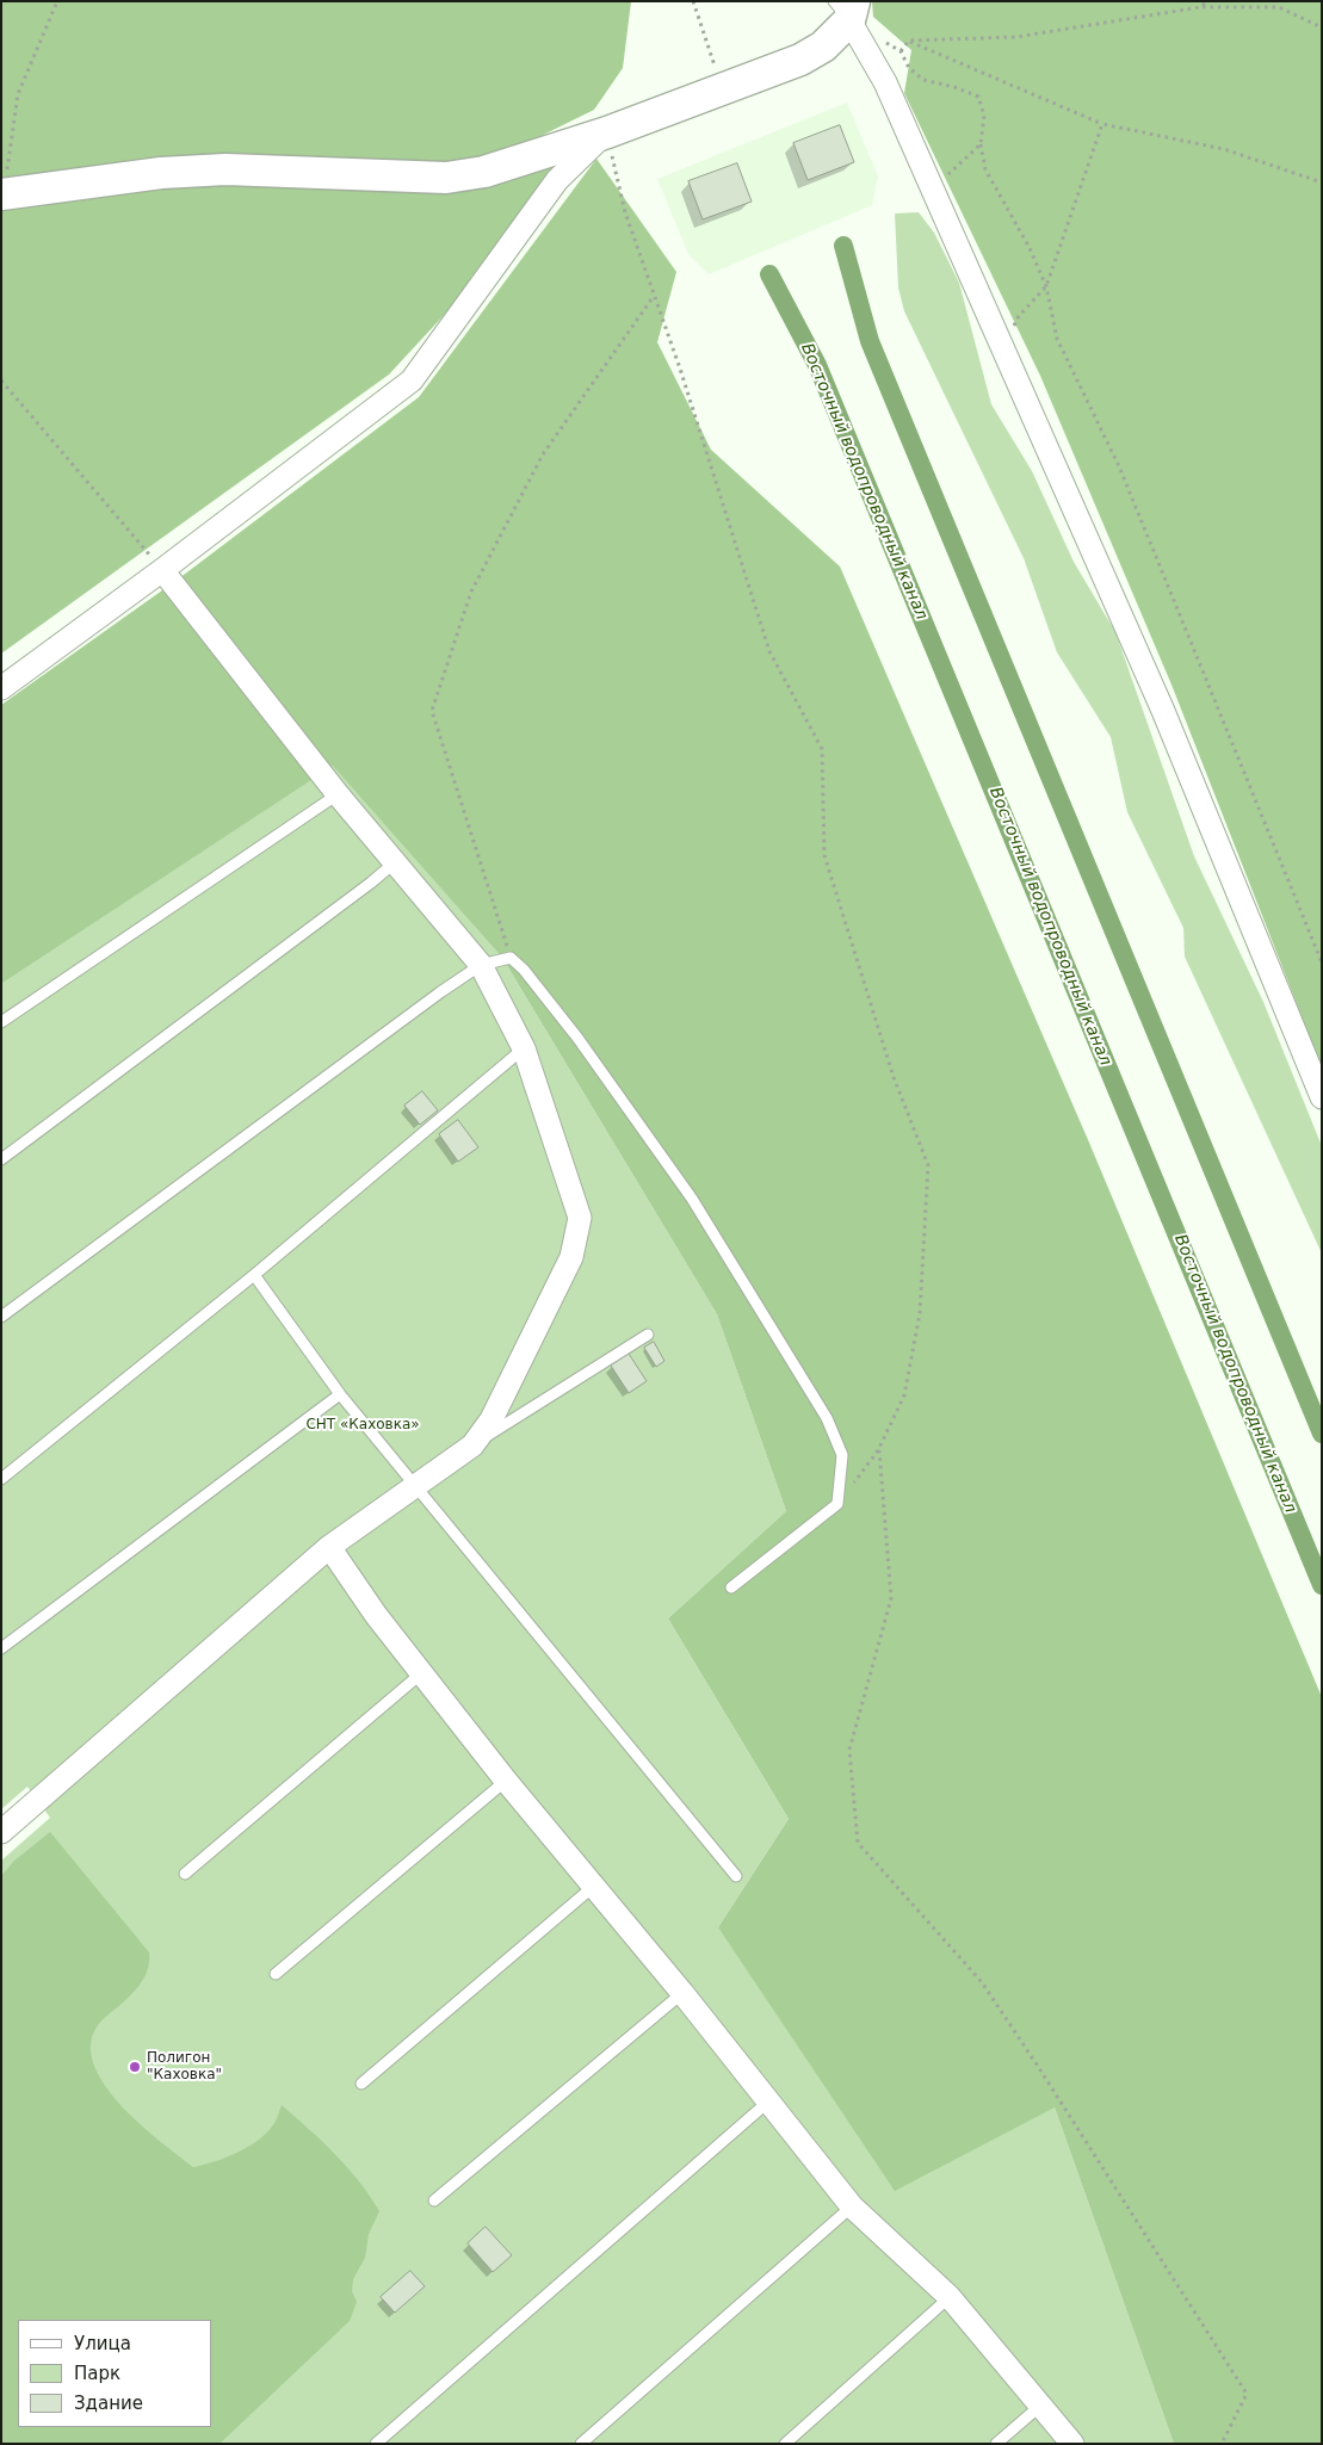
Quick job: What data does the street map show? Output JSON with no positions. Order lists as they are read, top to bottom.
{
  "water": ["Восточный водопроводный канал"],
  "parks": ["СНТ «Каховка»"],
  "places": ["Полигон \"Каховка\""],
  "legend": ["Улица", "Парк", "Здание"]
}
